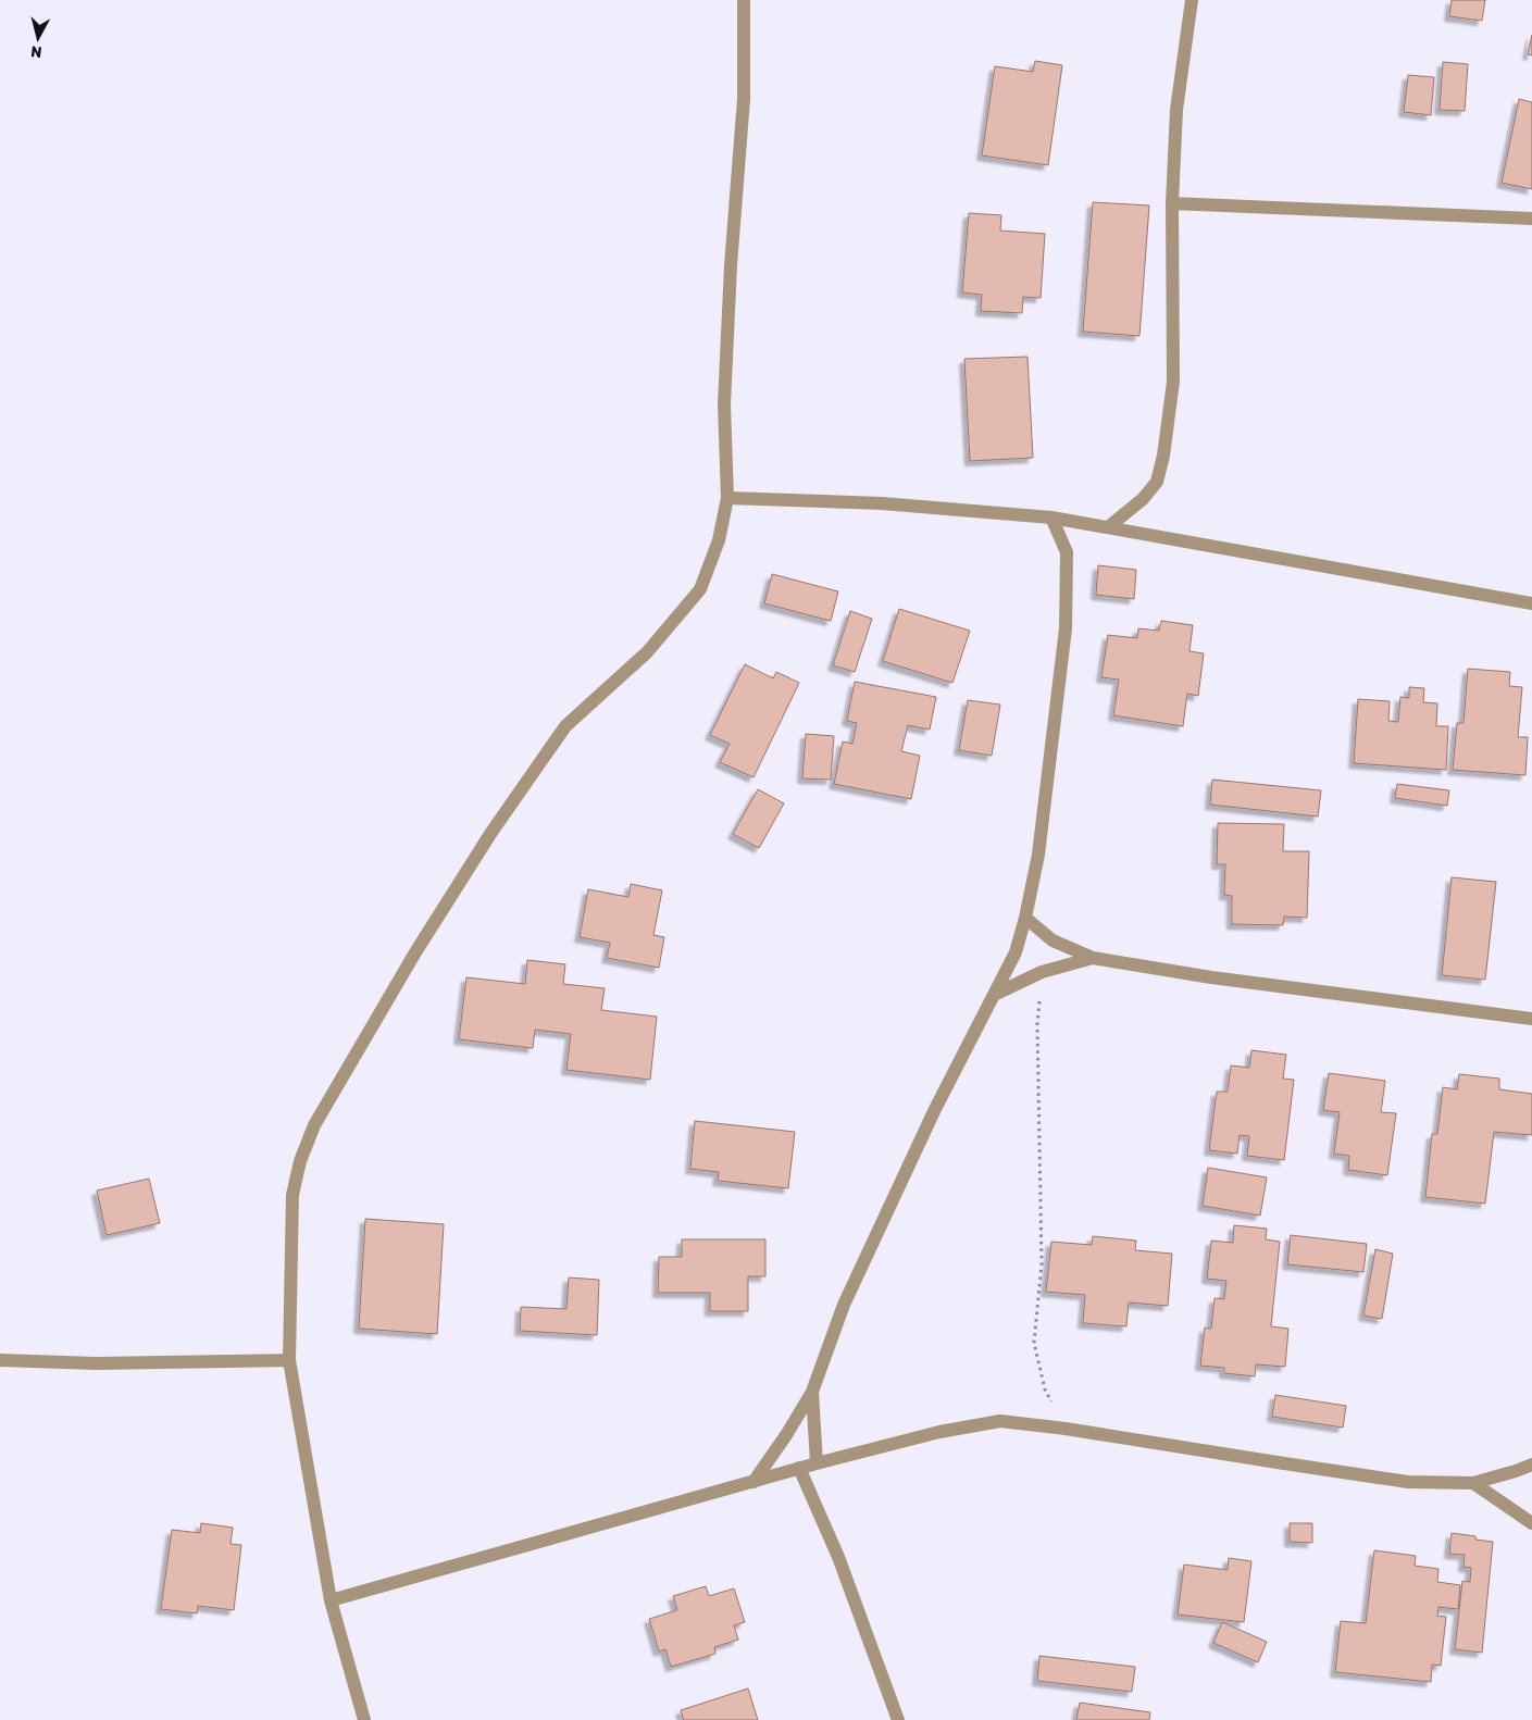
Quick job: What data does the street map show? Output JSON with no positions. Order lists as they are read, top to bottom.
{
  "north": "bottom"
}
